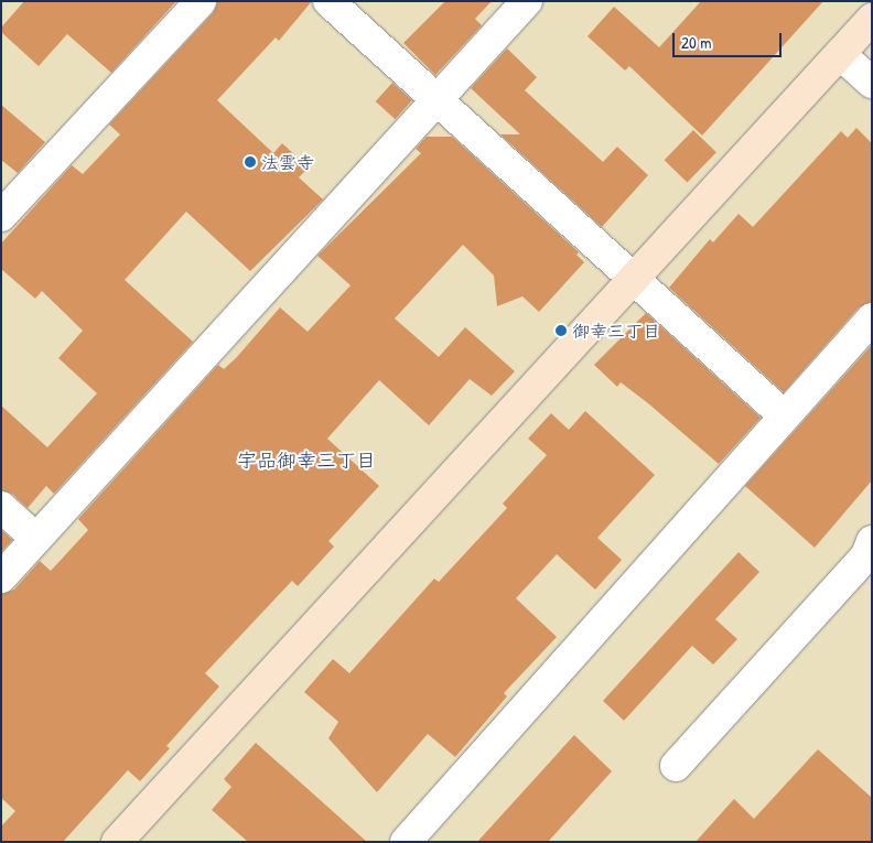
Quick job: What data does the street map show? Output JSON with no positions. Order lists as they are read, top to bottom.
{
  "districts": ["宇品御幸三丁目"],
  "places": ["法雲寺", "御幸三丁目"],
  "scale_bar": "20 m"
}
